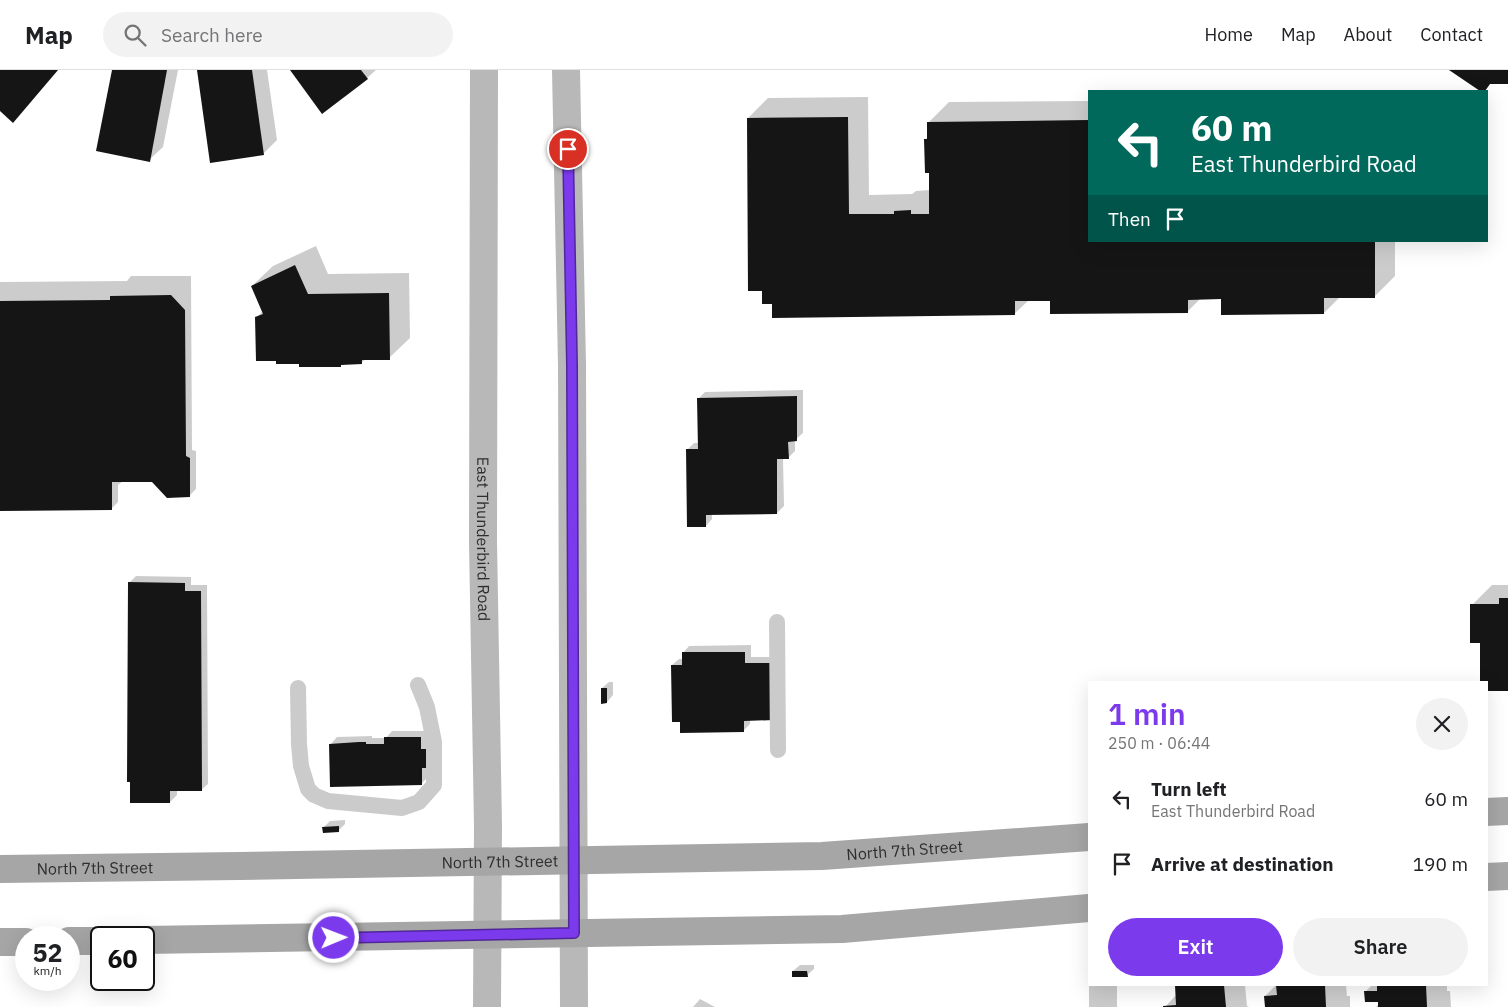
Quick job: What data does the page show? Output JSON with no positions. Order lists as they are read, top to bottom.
{
  "streets": {
    "main road": ["East Thunderbird Road", "North 7th Street"]
  },
  "crossings": [
    ["East Thunderbird Road", "North 7th Street"]
  ],
  "page": {
    "header": "Map",
    "search": "Search here",
    "nav": [
      "Home",
      "Map",
      "About",
      "Contact"
    ],
    "turn": ["60 m", "East Thunderbird Road"],
    "then": "Then",
    "heading": ["1 min", "250 m · 06:44"],
    "list": [
      {
        "name": "Turn left",
        "note": "East Thunderbird Road",
        "value": "60 m"
      },
      {
        "name": "Arrive at destination",
        "value": "190 m"
      }
    ],
    "buttons": ["Exit", "Share"],
    "speed": "52 km/h",
    "limit": "60"
  }
}
